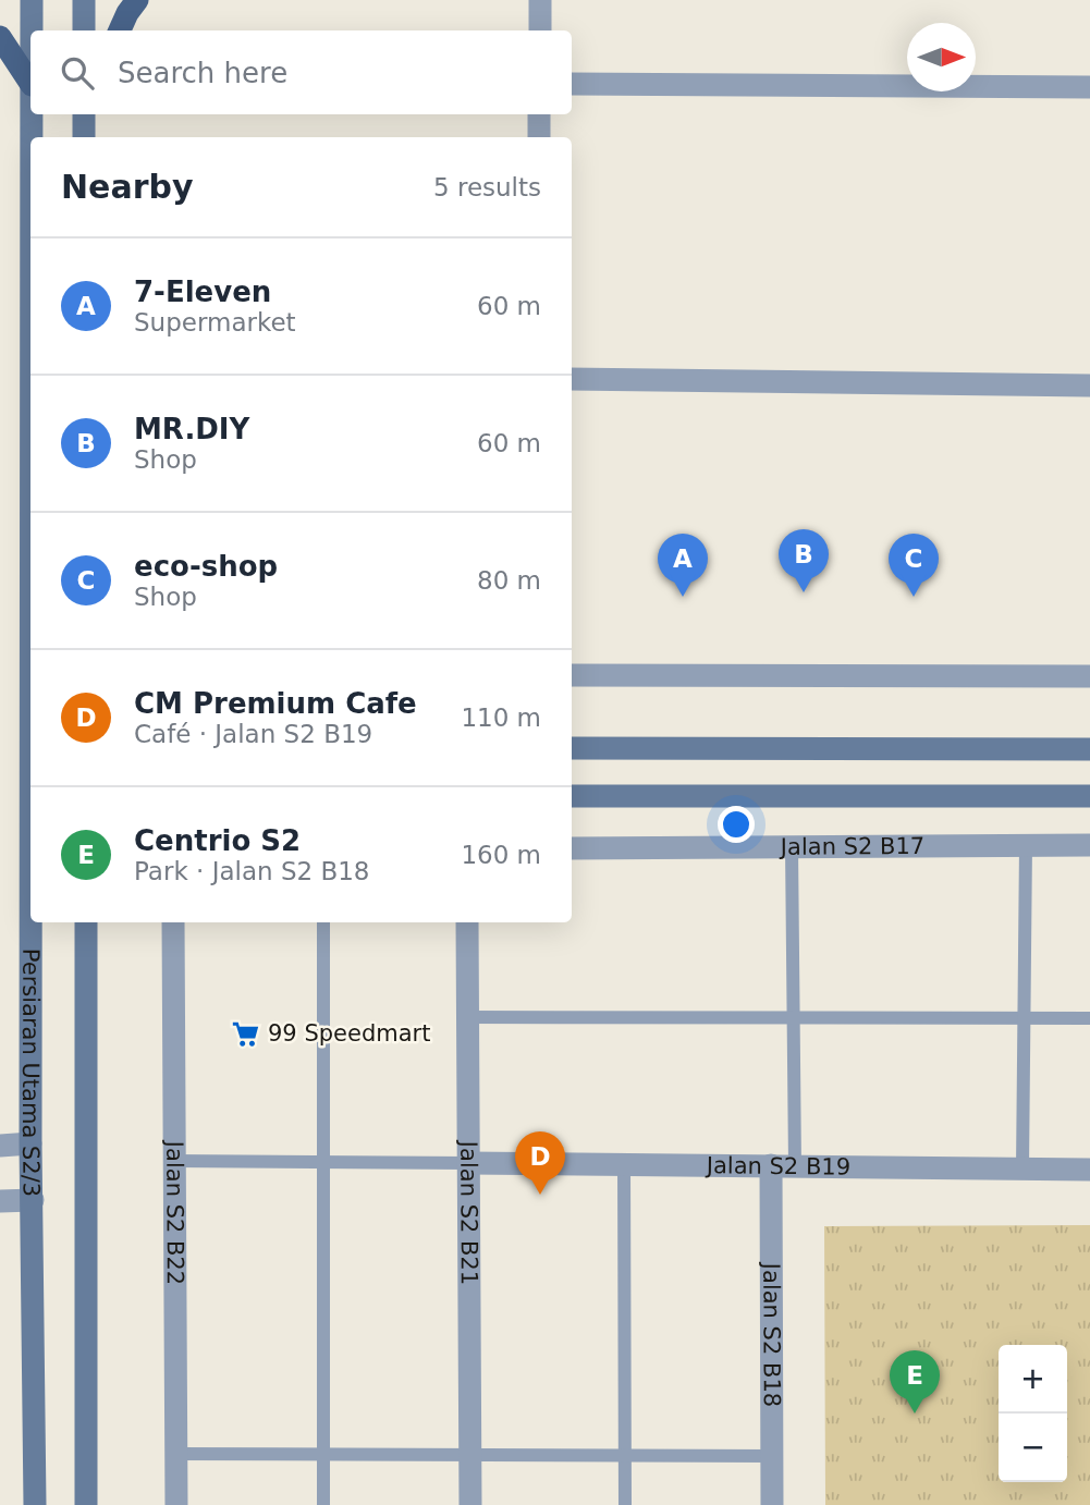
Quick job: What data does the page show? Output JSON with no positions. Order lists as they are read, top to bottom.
{
  "streets": {
    "main road": ["Persiaran Utama S2/3"],
    "street": [
      "Jalan S2 B17",
      "Jalan S2 B19",
      "Jalan S2 B22",
      "Jalan S2 B21",
      "Jalan S2 B18"
    ]
  },
  "crossings": [
    ["Jalan S2 B19", "Jalan S2 B21"],
    ["Jalan S2 B19", "Jalan S2 B18"]
  ],
  "places": {
    "supermarket": ["99 Speedmart"]
  },
  "north": "right",
  "page": {
    "search": "Search here",
    "heading": ["Nearby", "5 results"],
    "list": [
      {
        "mark": "A",
        "name": "7-Eleven",
        "note": "Supermarket",
        "value": "60 m"
      },
      {
        "mark": "B",
        "name": "MR.DIY",
        "note": "Shop",
        "value": "60 m"
      },
      {
        "mark": "C",
        "name": "eco-shop",
        "note": "Shop",
        "value": "80 m"
      },
      {
        "mark": "D",
        "name": "CM Premium Cafe",
        "note": "Café · Jalan S2 B19",
        "value": "110 m"
      },
      {
        "mark": "E",
        "name": "Centrio S2",
        "note": "Park · Jalan S2 B18",
        "value": "160 m"
      }
    ],
    "pins": [
      "B",
      "A",
      "C",
      "D",
      "E"
    ],
    "map_buttons": ["+", "−"]
  }
}
